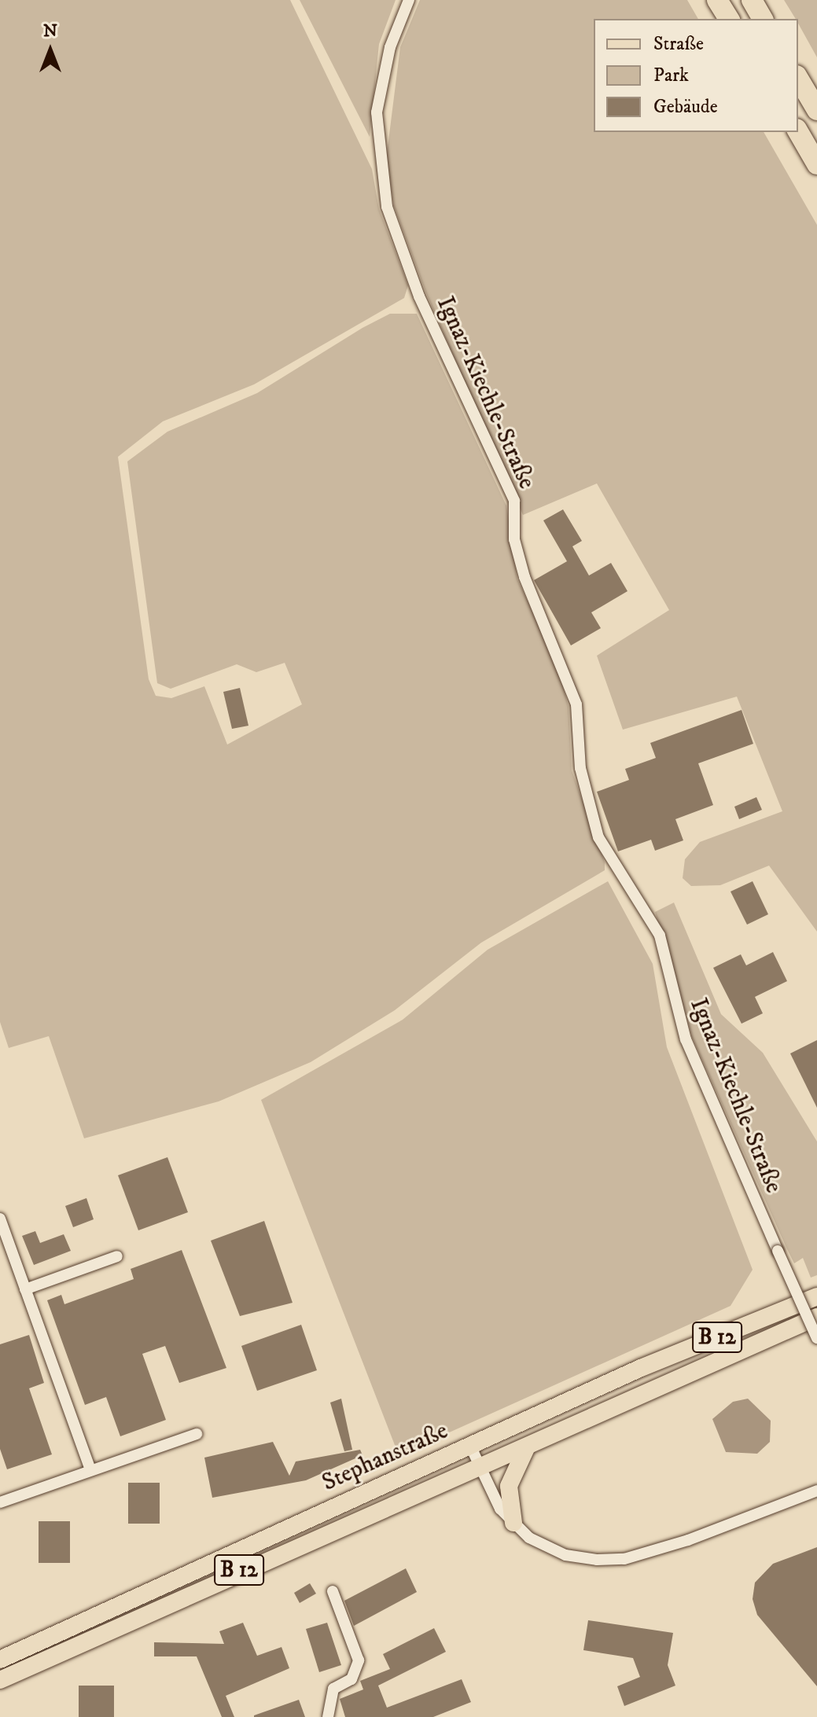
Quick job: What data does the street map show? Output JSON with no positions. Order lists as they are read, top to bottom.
{
  "streets": {
    "main road": ["B 12", "Stephanstraße"],
    "street": ["Ignaz-Kiechle-Straße"]
  },
  "legend": ["Straße", "Park", "Gebäude"],
  "north": "top"
}
